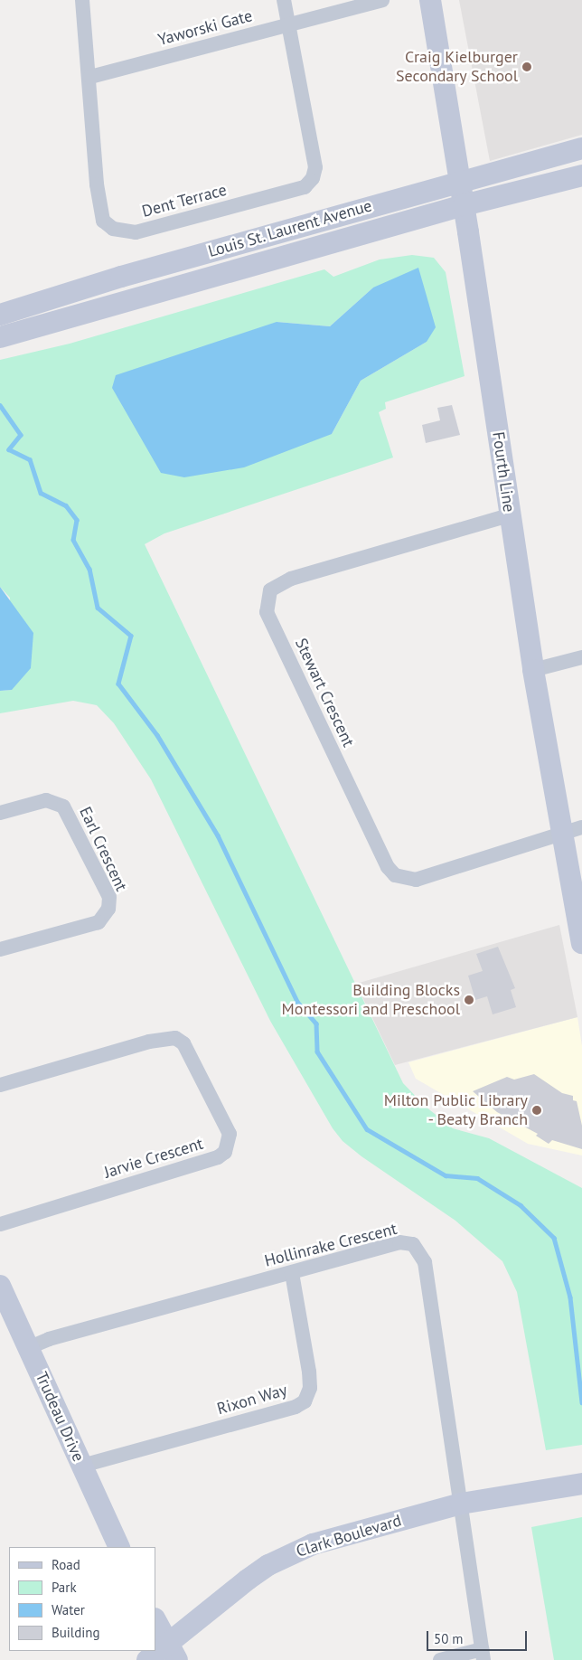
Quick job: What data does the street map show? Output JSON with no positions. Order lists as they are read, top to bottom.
{
  "streets": {
    "main road": [
      "Louis St. Laurent Avenue",
      "Fourth Line",
      "Trudeau Drive",
      "Clark Boulevard"
    ],
    "street": [
      "Yaworski Gate",
      "Dent Terrace",
      "Stewart Crescent",
      "Earl Crescent",
      "Jarvie Crescent",
      "Hollinrake Crescent",
      "Rixon Way"
    ]
  },
  "crossings": [
    ["Yaworski Gate", "Dent Terrace"],
    ["Louis St. Laurent Avenue", "Fourth Line"],
    ["Fourth Line", "Stewart Crescent"],
    ["Hollinrake Crescent", "Rixon Way"],
    ["Hollinrake Crescent", "Trudeau Drive"],
    ["Hollinrake Crescent", "Clark Boulevard"],
    ["Rixon Way", "Trudeau Drive"]
  ],
  "places": ["Craig Kielburger Secondary School", "Building Blocks Montessori and Preschool", "Milton Public Library - Beaty Branch"],
  "legend": [
    "Road",
    "Park",
    "Water",
    "Building"
  ],
  "scale_bar": "50 m"
}
